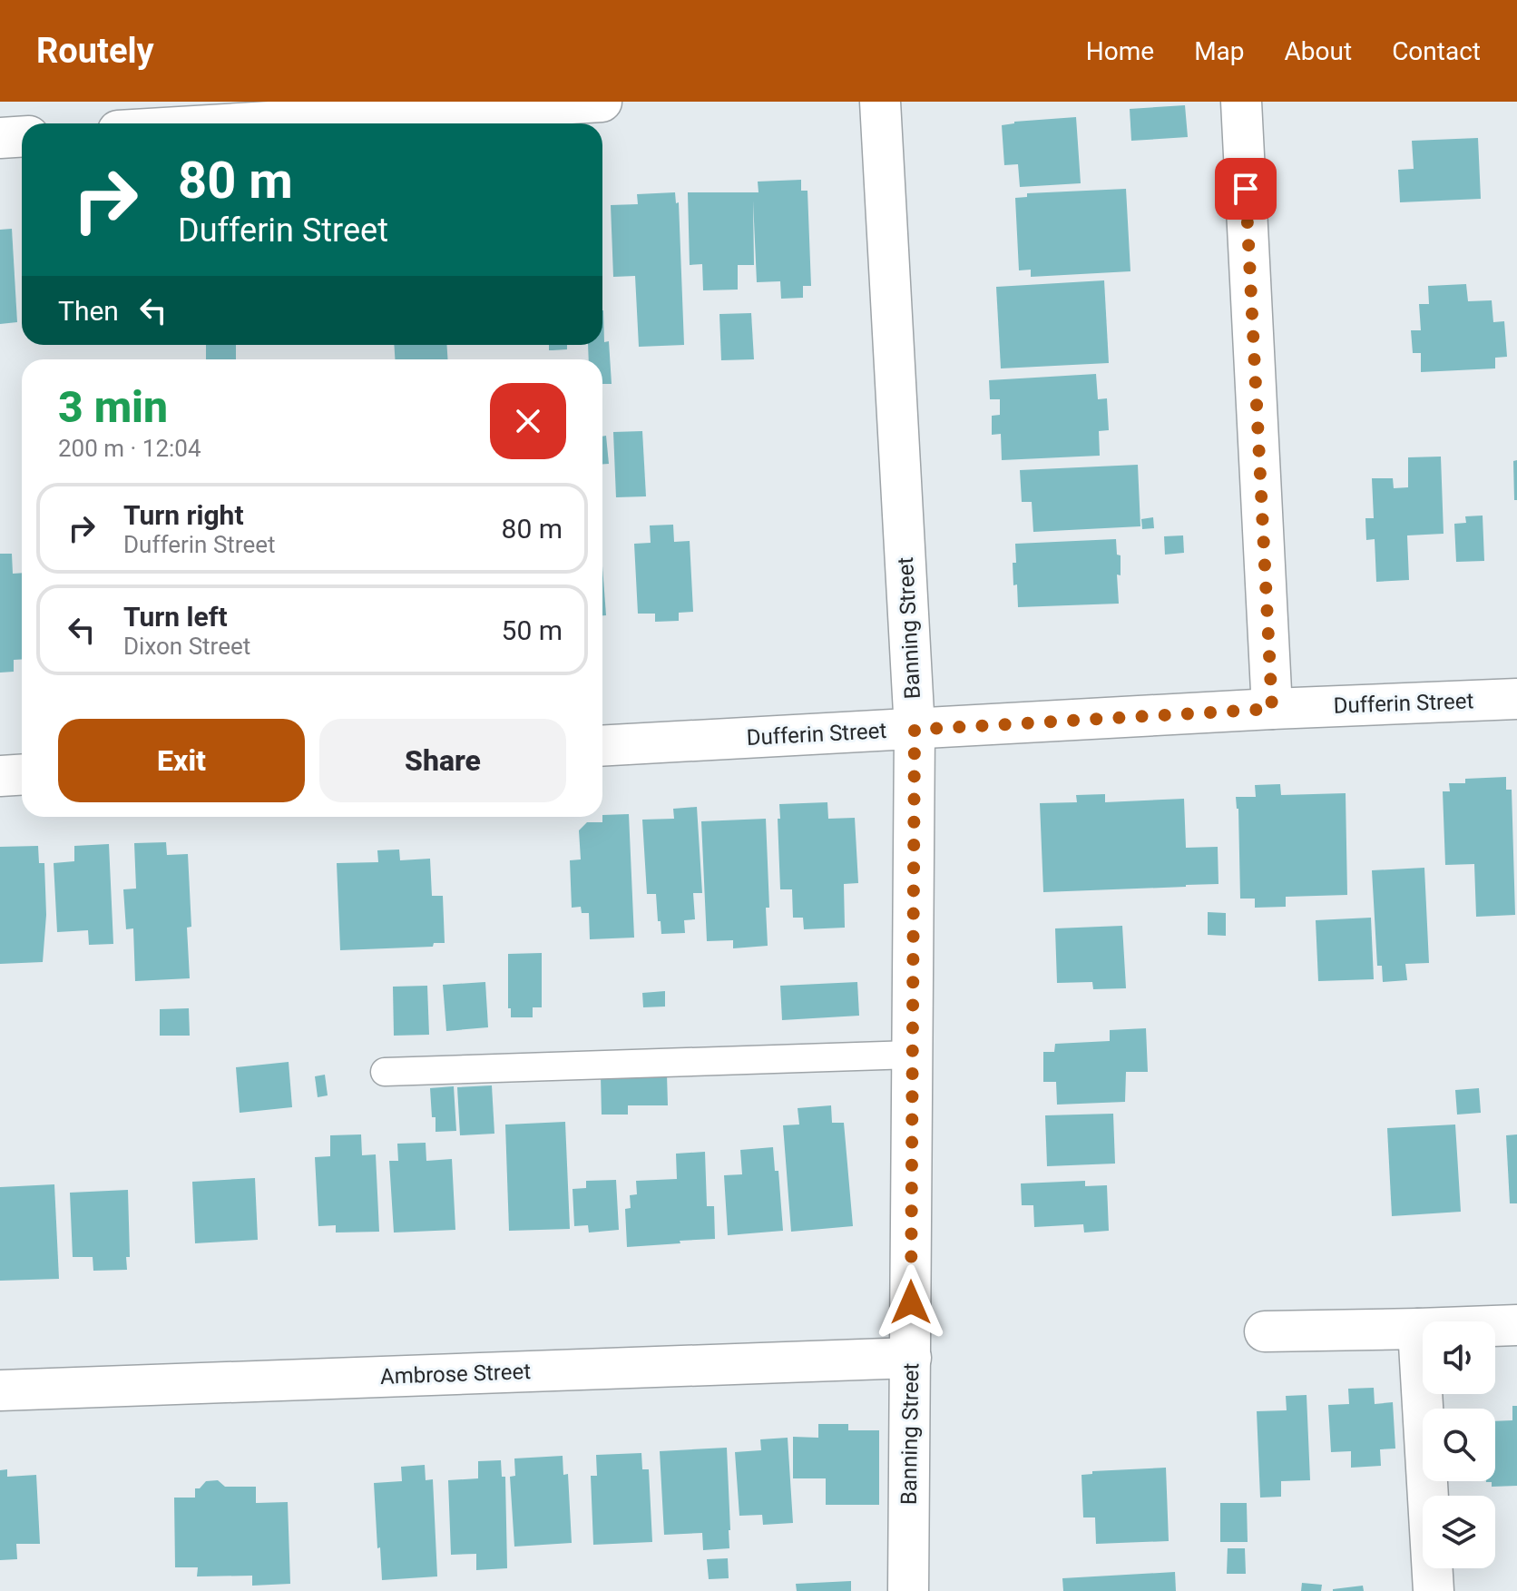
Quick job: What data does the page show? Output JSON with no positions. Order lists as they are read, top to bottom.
{
  "streets": {
    "street": ["Banning Street", "Dufferin Street", "Ambrose Street"]
  },
  "crossings": [
    ["Banning Street", "Dufferin Street"],
    ["Banning Street", "Ambrose Street"]
  ],
  "page": {
    "header": "Routely",
    "nav": [
      "Home",
      "Map",
      "About",
      "Contact"
    ],
    "turn": ["80 m", "Dufferin Street"],
    "then": "Then",
    "heading": ["3 min", "200 m · 12:04"],
    "list": [
      {
        "name": "Turn right",
        "note": "Dufferin Street",
        "value": "80 m"
      },
      {
        "name": "Turn left",
        "note": "Dixon Street",
        "value": "50 m"
      }
    ],
    "buttons": ["Exit", "Share"]
  }
}
